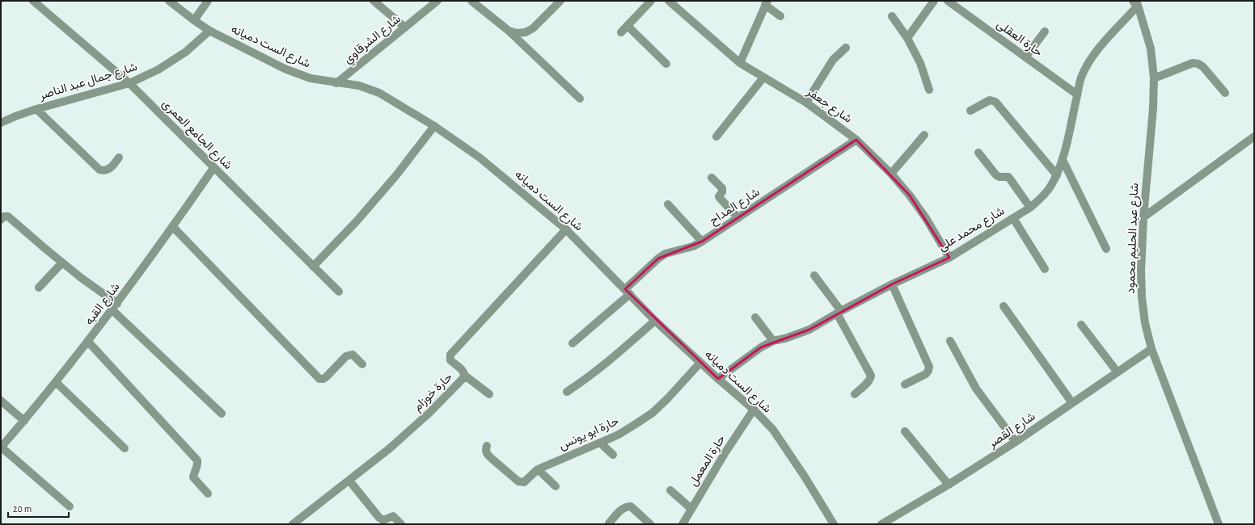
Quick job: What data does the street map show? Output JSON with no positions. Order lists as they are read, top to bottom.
{
  "streets": {
    "street": [
      "حارة العقلى",
      "شارع الشرقاوي",
      "شارع الست دميانه",
      "شارع جمال عبد الناصر",
      "شارع جعفر",
      "شارع الجامع العمرى",
      "شارع المداح",
      "شارع محمد على",
      "شارع عبد الحليم محمود",
      "شارع القبه",
      "حارة خوزام",
      "شارع القصر",
      "حارة ابو يونس",
      "حارة المعمل"
    ]
  },
  "crossings": [
    ["حارة العقلى", "شارع محمد على"],
    ["شارع الشرقاوي", "شارع الست دميانه"],
    ["شارع الست دميانه", "شارع جمال عبد الناصر"],
    ["شارع الست دميانه", "شارع المداح"],
    ["شارع الست دميانه", "شارع محمد على"],
    ["شارع الست دميانه", "حارة خوزام"],
    ["شارع الست دميانه", "حارة ابو يونس"],
    ["شارع الست دميانه", "حارة المعمل"],
    ["شارع جمال عبد الناصر", "شارع الجامع العمرى"],
    ["شارع جعفر", "شارع المداح"],
    ["شارع جعفر", "شارع محمد على"],
    ["شارع الجامع العمرى", "شارع القبه"],
    ["شارع محمد على", "شارع عبد الحليم محمود"],
    ["شارع عبد الحليم محمود", "شارع القصر"]
  ],
  "scale_bar": "20 m"
}
